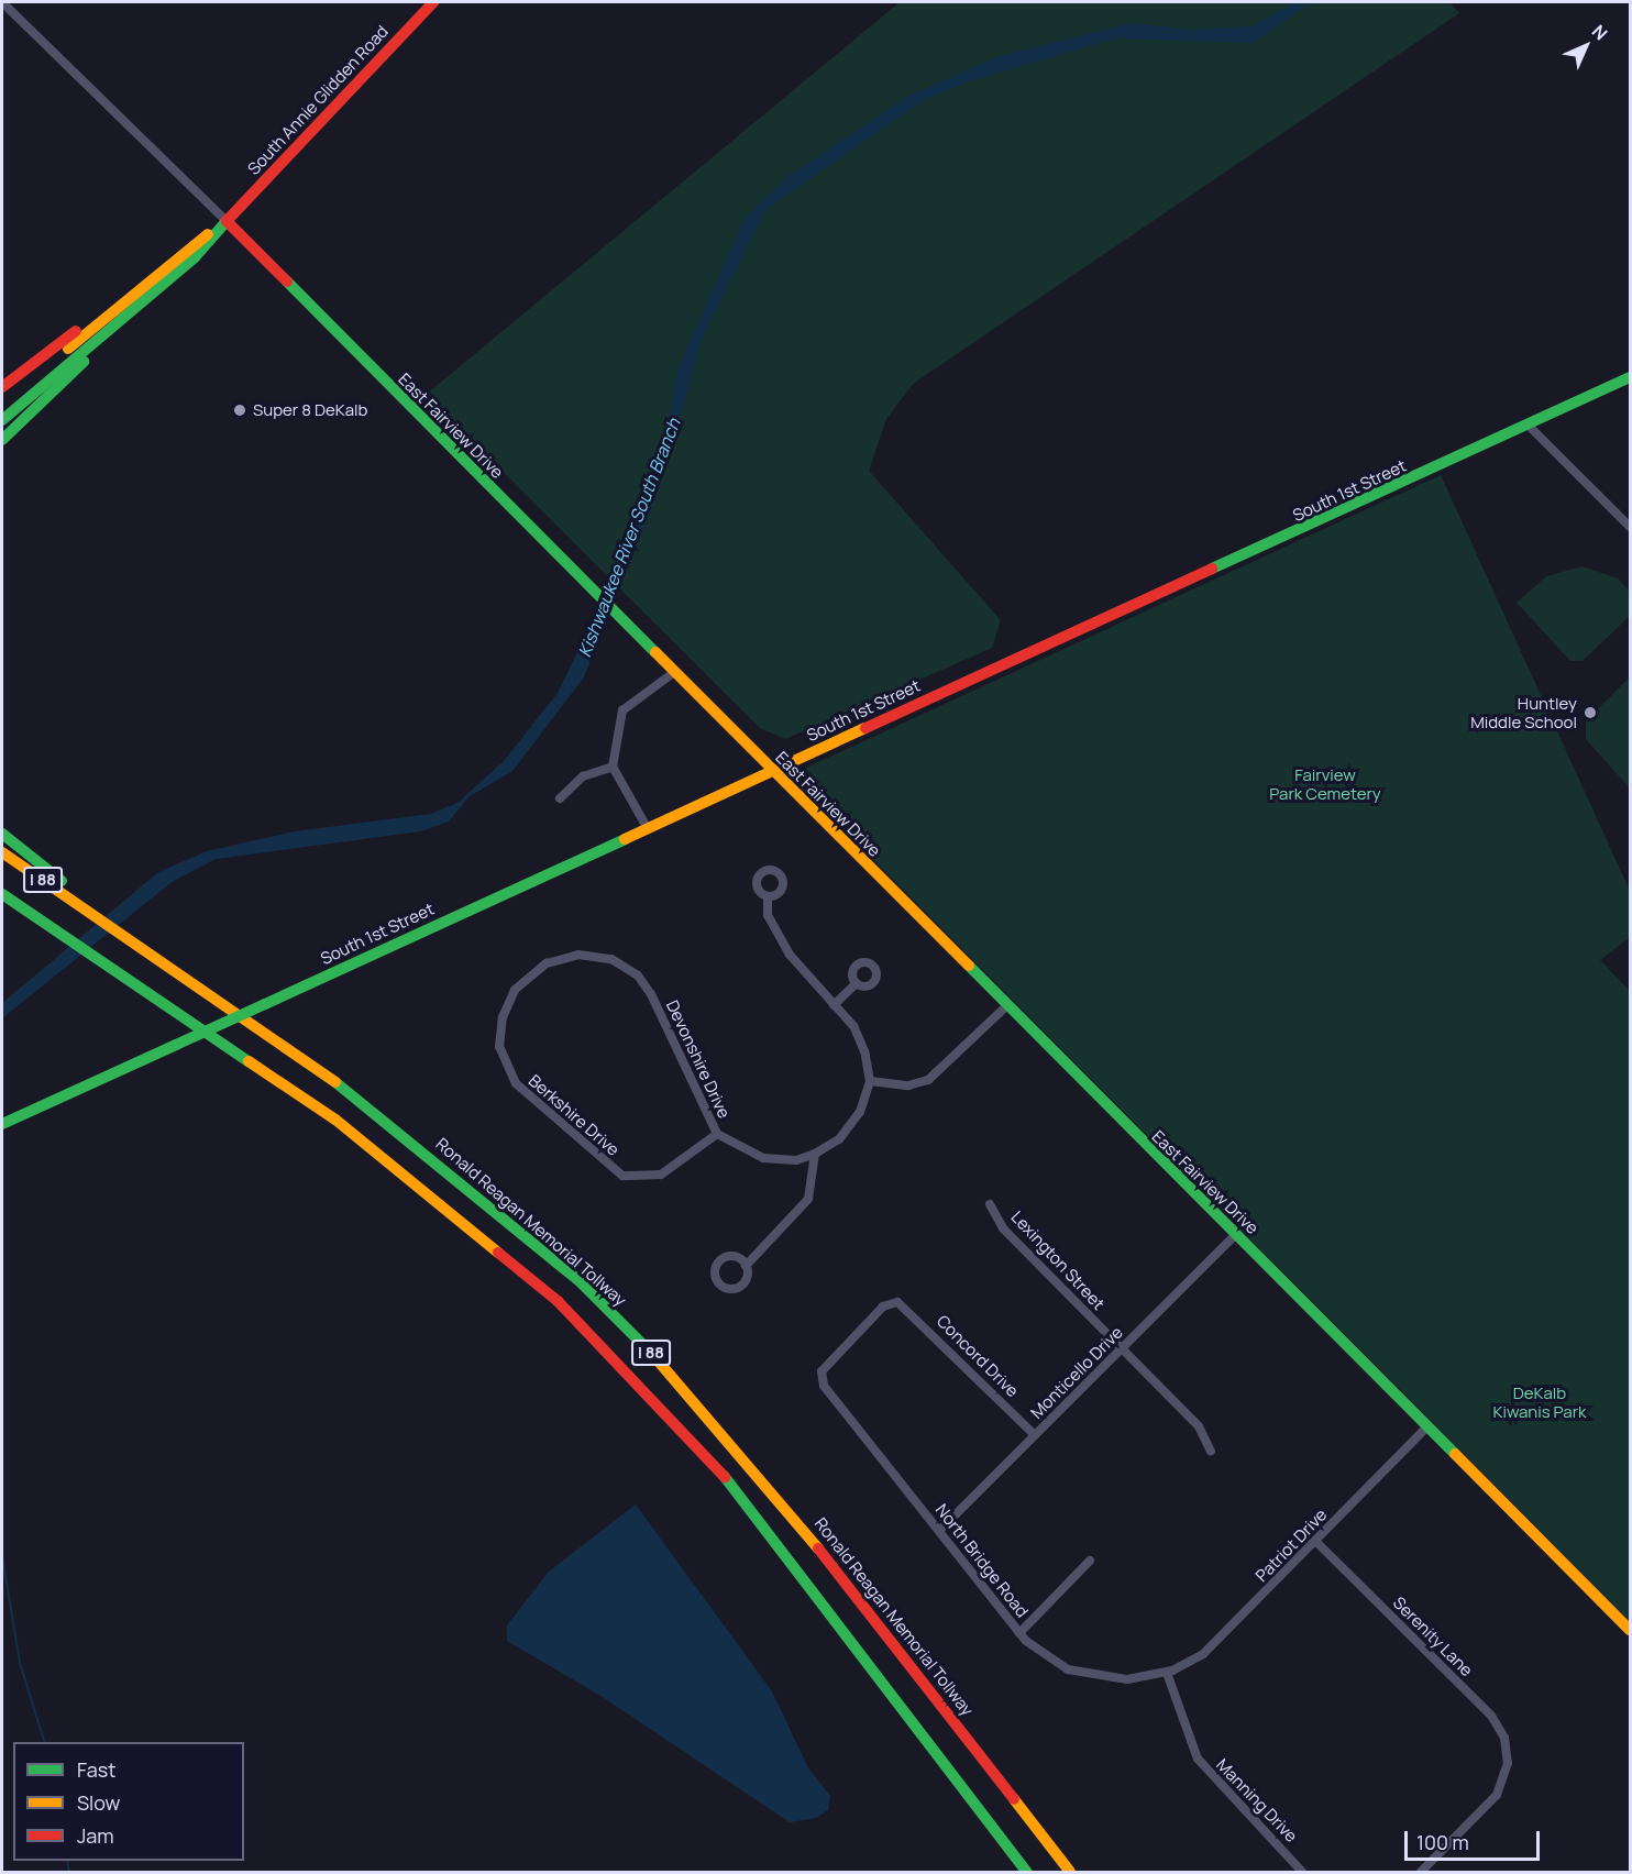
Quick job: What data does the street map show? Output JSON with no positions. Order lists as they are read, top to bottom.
{
  "streets": {
    "main road": [
      "South Annie Glidden Road",
      "East Fairview Drive",
      "South 1st Street",
      "I 88",
      "Ronald Reagan Memorial Tollway"
    ],
    "street": [
      "Devonshire Drive",
      "Berkshire Drive",
      "Lexington Street",
      "Concord Drive",
      "Monticello Drive",
      "Patriot Drive",
      "North Bridge Road",
      "Serenity Lane",
      "Manning Drive"
    ]
  },
  "crossings": [
    ["South Annie Glidden Road", "East Fairview Drive"],
    ["East Fairview Drive", "South 1st Street"],
    ["East Fairview Drive", "Monticello Drive"],
    ["East Fairview Drive", "Patriot Drive"],
    ["I 88", "Ronald Reagan Memorial Tollway"],
    ["Devonshire Drive", "Berkshire Drive"],
    ["Lexington Street", "Monticello Drive"],
    ["Concord Drive", "Monticello Drive"],
    ["Concord Drive", "North Bridge Road"],
    ["Monticello Drive", "North Bridge Road"],
    ["Patriot Drive", "North Bridge Road"],
    ["Patriot Drive", "Serenity Lane"],
    ["Patriot Drive", "Manning Drive"],
    ["North Bridge Road", "Manning Drive"]
  ],
  "water": ["Kishwaukee River South Branch"],
  "parks": ["Fairview Park Cemetery", "DeKalb Kiwanis Park"],
  "places": ["Super 8 DeKalb", "Huntley Middle School"],
  "legend": ["Fast", "Slow", "Jam"],
  "scale_bar": "100 m",
  "north": "top right"
}
